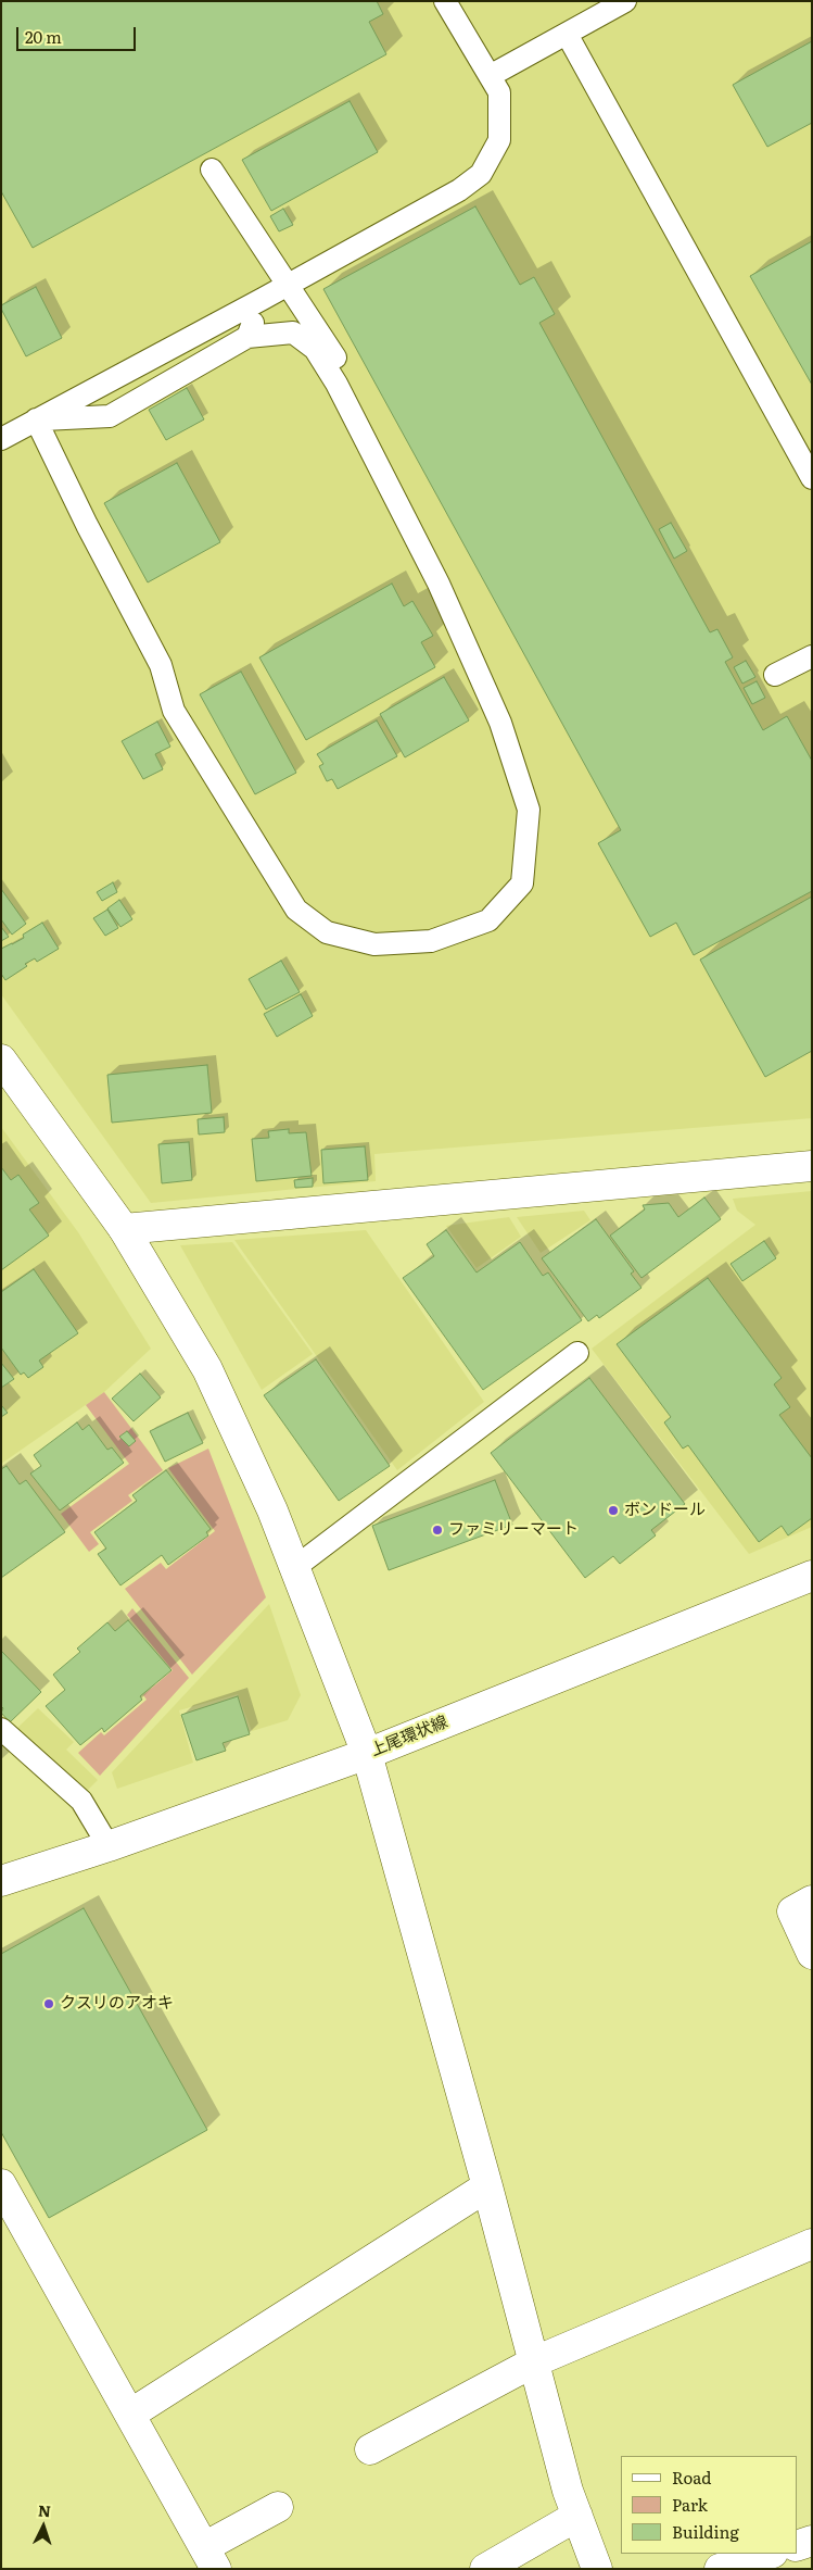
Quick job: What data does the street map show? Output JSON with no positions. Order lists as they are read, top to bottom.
{
  "streets": {
    "street": ["上尾環状線"]
  },
  "places": ["ボンドール", "ファミリーマート", "クスリのアオキ"],
  "legend": ["Road", "Park", "Building"],
  "scale_bar": "20 m",
  "north": "top"
}
